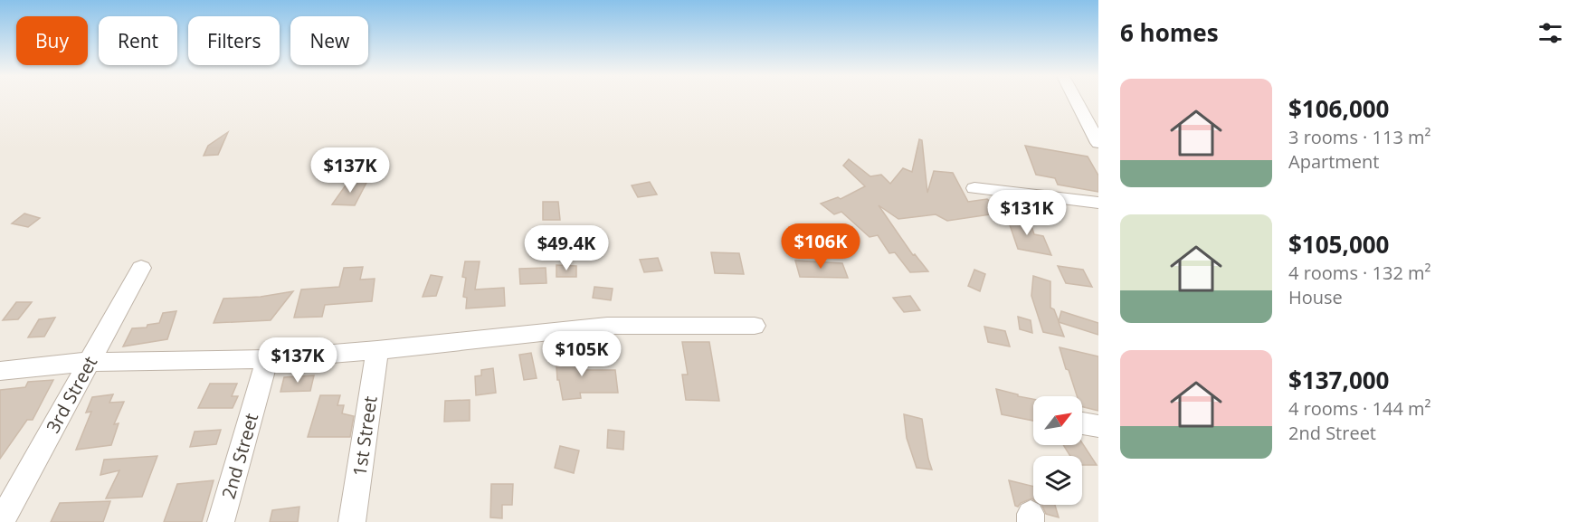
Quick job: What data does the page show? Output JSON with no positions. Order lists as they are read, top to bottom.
{
  "streets": {
    "street": ["3rd Street", "1st Street", "2nd Street"]
  },
  "north": "top right",
  "page": {
    "heading": "6 homes",
    "chip": [
      "Buy",
      "Rent",
      "Filters",
      "New"
    ],
    "list": [
      {
        "name": "$106,000",
        "note": "3 rooms · 113 m² · Apartment"
      },
      {
        "name": "$105,000",
        "note": "4 rooms · 132 m² · House"
      },
      {
        "name": "$137,000",
        "note": "4 rooms · 144 m² · 2nd Street"
      }
    ],
    "price": [
      "$137K",
      "$131K",
      "$106K",
      "$49.4K",
      "$105K",
      "$137K"
    ]
  }
}
